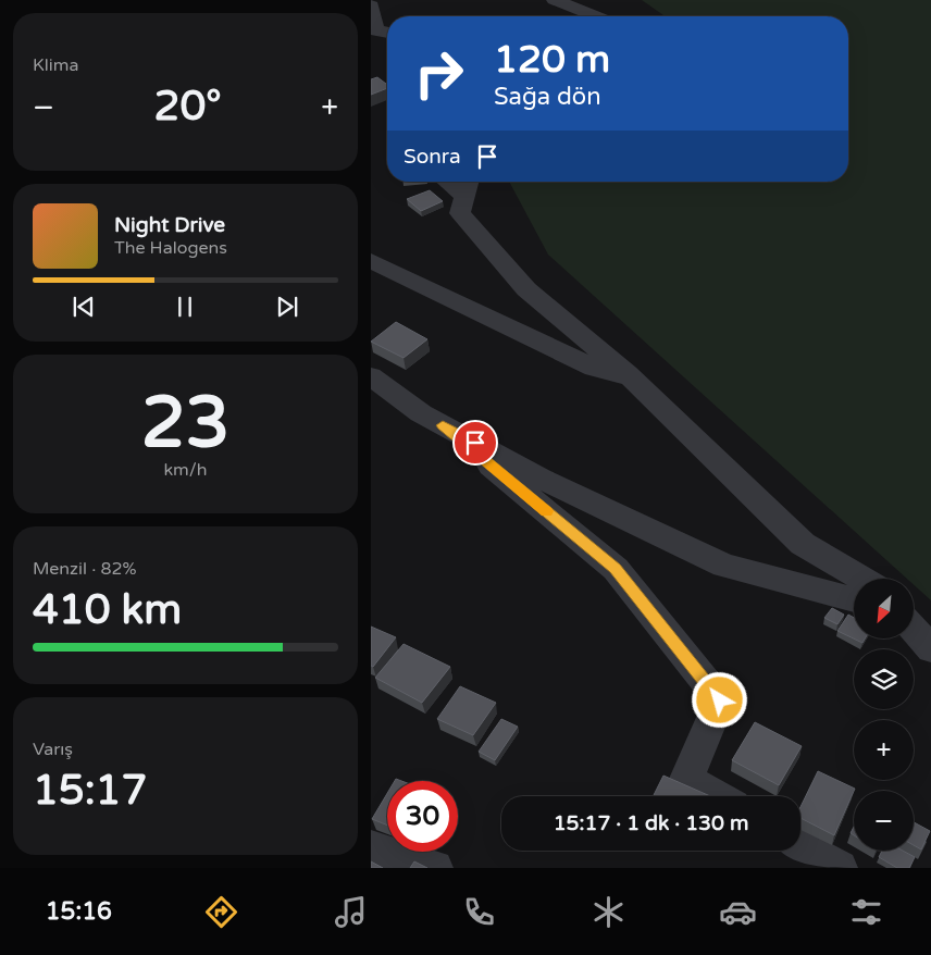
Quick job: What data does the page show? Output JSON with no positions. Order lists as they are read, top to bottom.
{
  "north": "bottom left",
  "page": {
    "tile": [
      "Klima",
      ["23", "km/h"],
      ["Menzil · 82%", "410 km"],
      ["Varış", "15:17"]
    ],
    "turn": ["120 m", "Sağa dön"],
    "heat": ["−", "20°", "+"],
    "then": "Sonra",
    "song": ["Night Drive", "The Halogens"],
    "map_buttons": ["+", "−"],
    "limit": "30",
    "trip": "15:17 · 1 dk · 130 m",
    "tabs": "15:16"
  }
}
